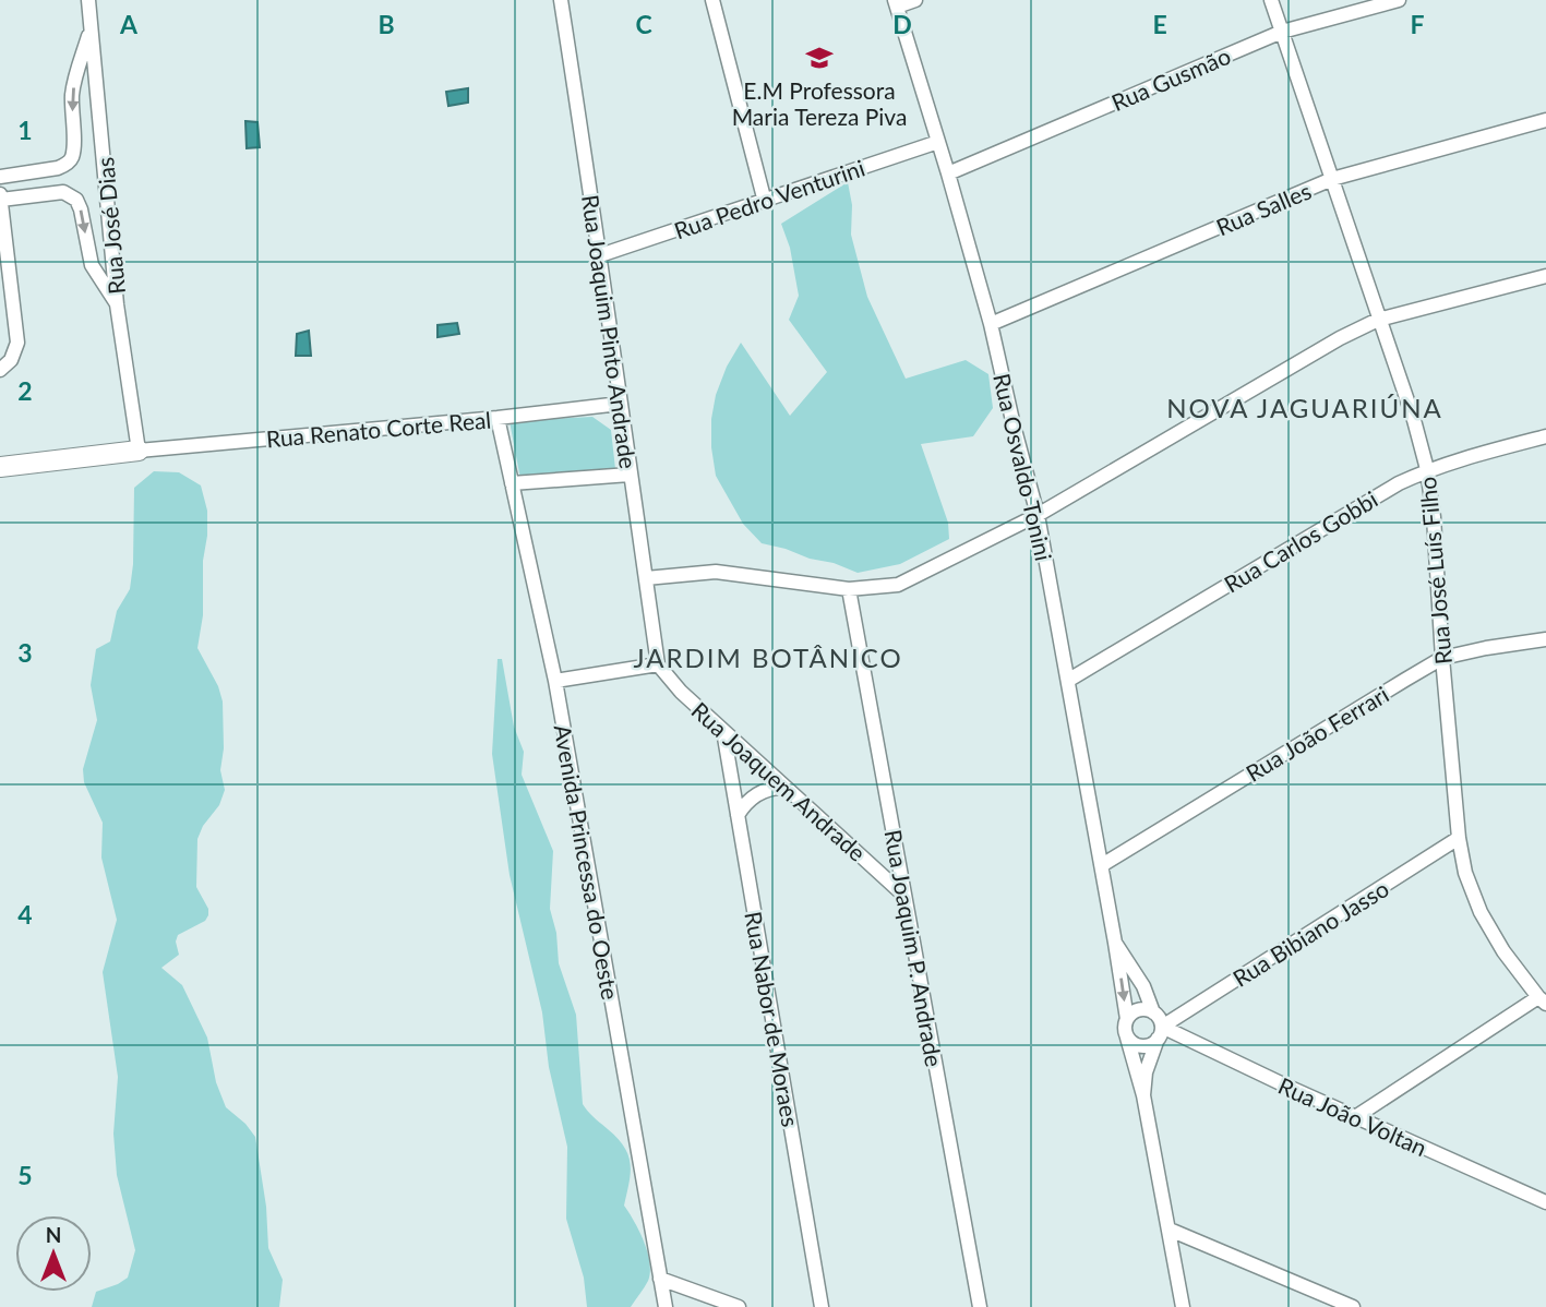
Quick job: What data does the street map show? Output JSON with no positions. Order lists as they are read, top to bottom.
{
  "streets": {
    "street": [
      "Rua Gusmão",
      "Rua Pedro Venturini",
      "Rua Salles",
      "Rua José Dias",
      "Rua Joaquim Pinto Andrade",
      "Rua Renato Corte Real",
      "Rua Osvaldo Tonini",
      "Rua Carlos Gobbi",
      "Rua José Luís Filho",
      "Rua João Ferrari",
      "Rua Joaquem Andrade",
      "Avenida Princessa do Oeste",
      "Rua Bibiano Jasso",
      "Rua Joaquim P. Andrade",
      "Rua Nabor de Moraes",
      "Rua João Voltan"
    ]
  },
  "crossings": [
    ["Rua Gusmão", "Rua Osvaldo Tonini"],
    ["Rua Gusmão", "Rua José Luís Filho"],
    ["Rua Pedro Venturini", "Rua Joaquim Pinto Andrade"],
    ["Rua Pedro Venturini", "Rua Osvaldo Tonini"],
    ["Rua Salles", "Rua Osvaldo Tonini"],
    ["Rua Salles", "Rua José Luís Filho"],
    ["Rua José Dias", "Rua Renato Corte Real"],
    ["Rua Joaquim Pinto Andrade", "Rua Renato Corte Real"],
    ["Rua Joaquim Pinto Andrade", "Rua Joaquem Andrade"],
    ["Rua Renato Corte Real", "Avenida Princessa do Oeste"],
    ["Rua Osvaldo Tonini", "Rua Carlos Gobbi"],
    ["Rua Osvaldo Tonini", "Rua João Ferrari"],
    ["Rua Osvaldo Tonini", "Rua Bibiano Jasso"],
    ["Rua Osvaldo Tonini", "Rua João Voltan"],
    ["Rua Carlos Gobbi", "Rua José Luís Filho"],
    ["Rua José Luís Filho", "Rua João Ferrari"],
    ["Rua José Luís Filho", "Rua Bibiano Jasso"],
    ["Rua Joaquem Andrade", "Rua Joaquim P. Andrade"],
    ["Rua Joaquem Andrade", "Rua Nabor de Moraes"],
    ["Rua Bibiano Jasso", "Rua João Voltan"]
  ],
  "districts": ["NOVA JAGUARIÚNA", "JARDIM BOTÂNICO"],
  "places": {
    "school or university": ["E.M Professora Maria Tereza Piva"]
  },
  "north": "top",
  "grid": {
    "columns": [
      "A",
      "B",
      "C",
      "D",
      "E",
      "F"
    ],
    "rows": [
      "1",
      "2",
      "3",
      "4",
      "5"
    ]
  }
}
